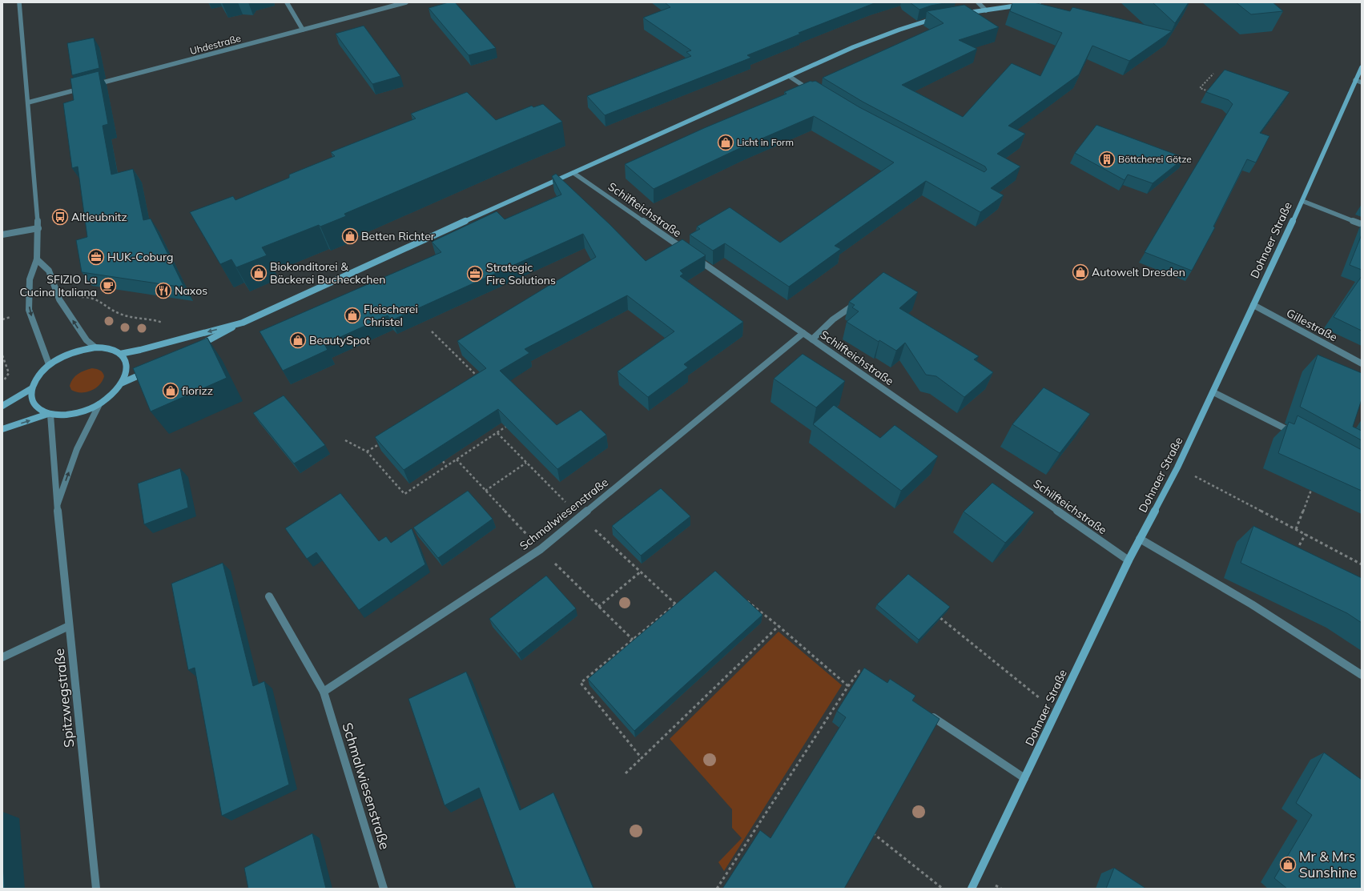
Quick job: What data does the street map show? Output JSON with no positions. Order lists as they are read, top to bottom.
{
  "streets": {
    "street": [
      "Uhdestraße",
      "Schilfteichstraße",
      "Dohnaer Straße",
      "Gillestraße",
      "Schmalwiesenstraße",
      "Spitzwegstraße"
    ]
  },
  "crossings": [
    ["Schilfteichstraße", "Dohnaer Straße"],
    ["Schilfteichstraße", "Schmalwiesenstraße"],
    ["Dohnaer Straße", "Gillestraße"]
  ],
  "places": {
    "shop": [
      "Licht in Form",
      "Betten Richter",
      "Autowelt Dresden",
      "Biokonditorei & Bäckerei Bucheckchen",
      "Fleischerei Christel",
      "BeautySpot",
      "florizz",
      "Mr & Mrs Sunshine"
    ],
    "building": ["Böttcherei Götze"],
    "bus stop": ["Altleubnitz"],
    "office": ["HUK-Coburg", "Strategic Fire Solutions"],
    "cafe": ["SFIZIO La Cucina Italiana"],
    "restaurant": ["Naxos"]
  }
}
